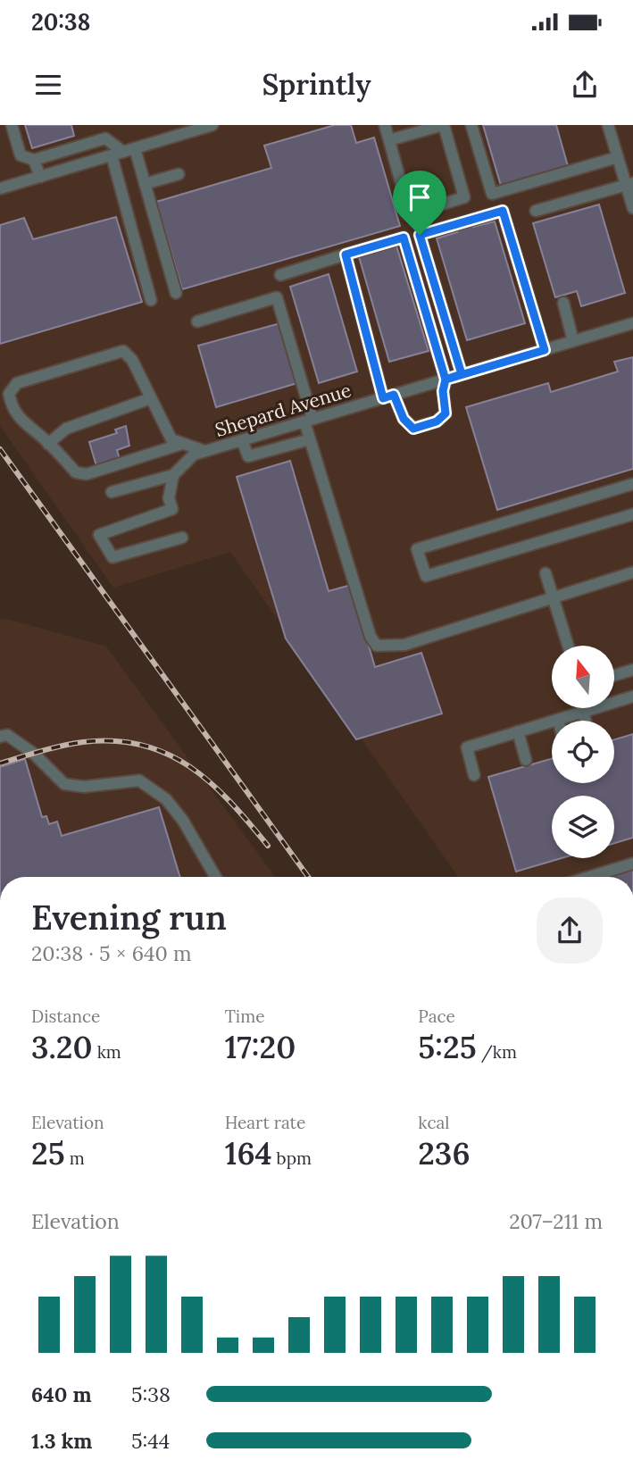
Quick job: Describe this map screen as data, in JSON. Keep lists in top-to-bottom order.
{
  "streets": {
    "street": ["Shepard Avenue"]
  },
  "north": "top",
  "page": {
    "status": "20:38",
    "header": "Sprintly",
    "heading": ["Evening run", "20:38 · 5 × 640 m"],
    "stats": [
      ["Distance", "3.20 km"],
      ["Time", "17:20"],
      ["Pace", "5:25 /km"],
      ["Elevation", "25 m"],
      ["Heart rate", "164 bpm"],
      ["kcal", "236"]
    ],
    "chart": ["Elevation", "207–211 m"],
    "list": [
      {
        "name": "640 m",
        "note": "5:38"
      },
      {
        "name": "1.3 km",
        "note": "5:44"
      }
    ]
  }
}
